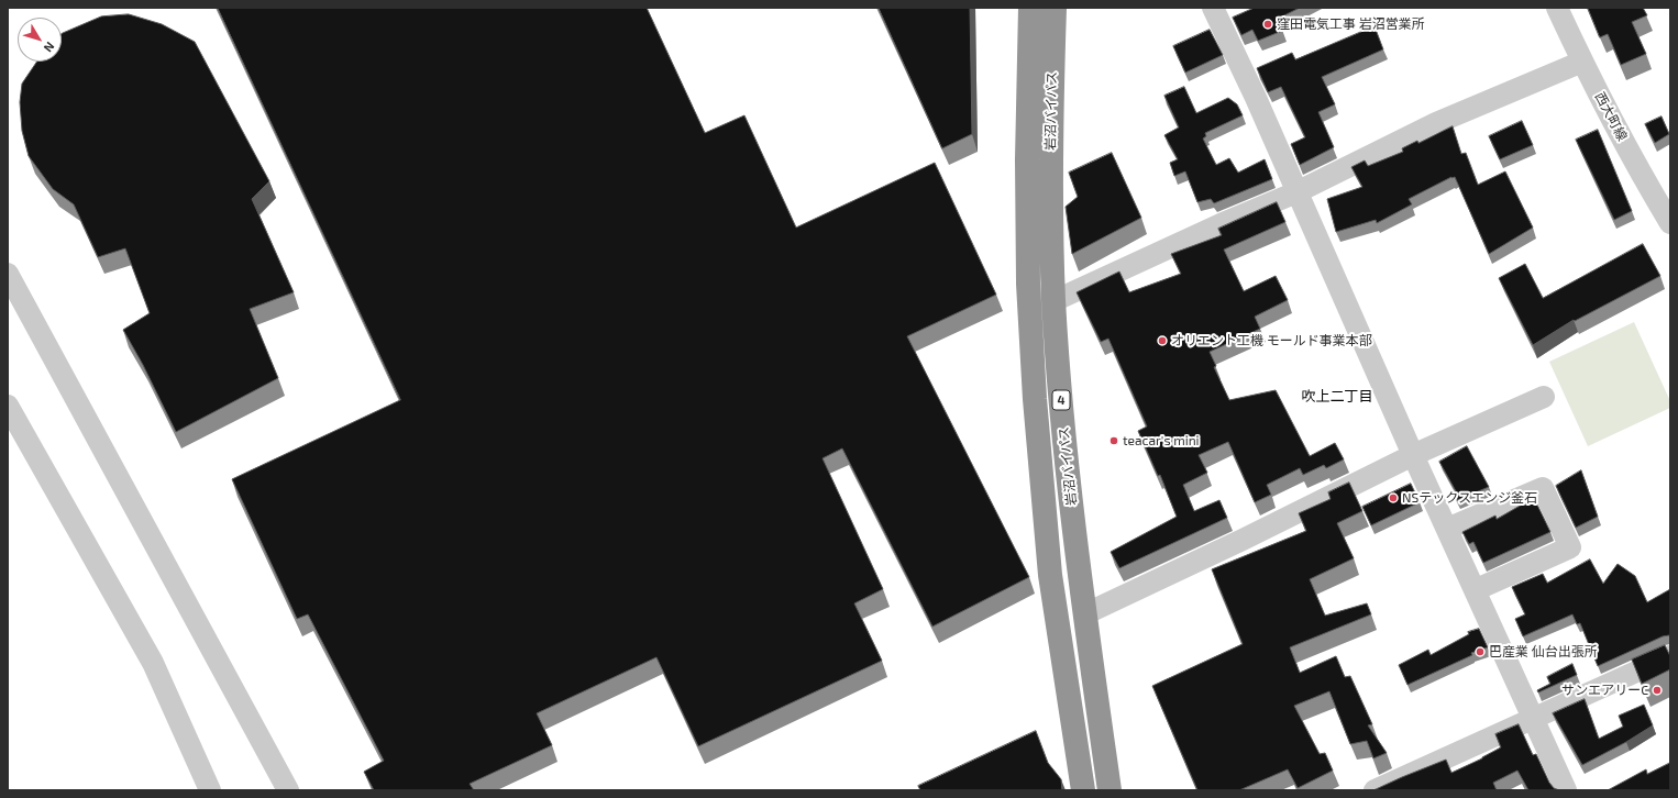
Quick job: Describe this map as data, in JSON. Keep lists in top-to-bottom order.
{
  "streets": {
    "highway": ["岩沼バイパス", "4"],
    "street": ["西大町線"]
  },
  "districts": ["吹上二丁目"],
  "places": [
    "窪田電気工事 岩沼営業所",
    "オリエント工機 モールド事業本部",
    "teacar's mini",
    "NSテックスエンジ釜石",
    "巴産業 仙台出張所",
    "サンエアリーC"
  ],
  "north": "bottom right"
}
